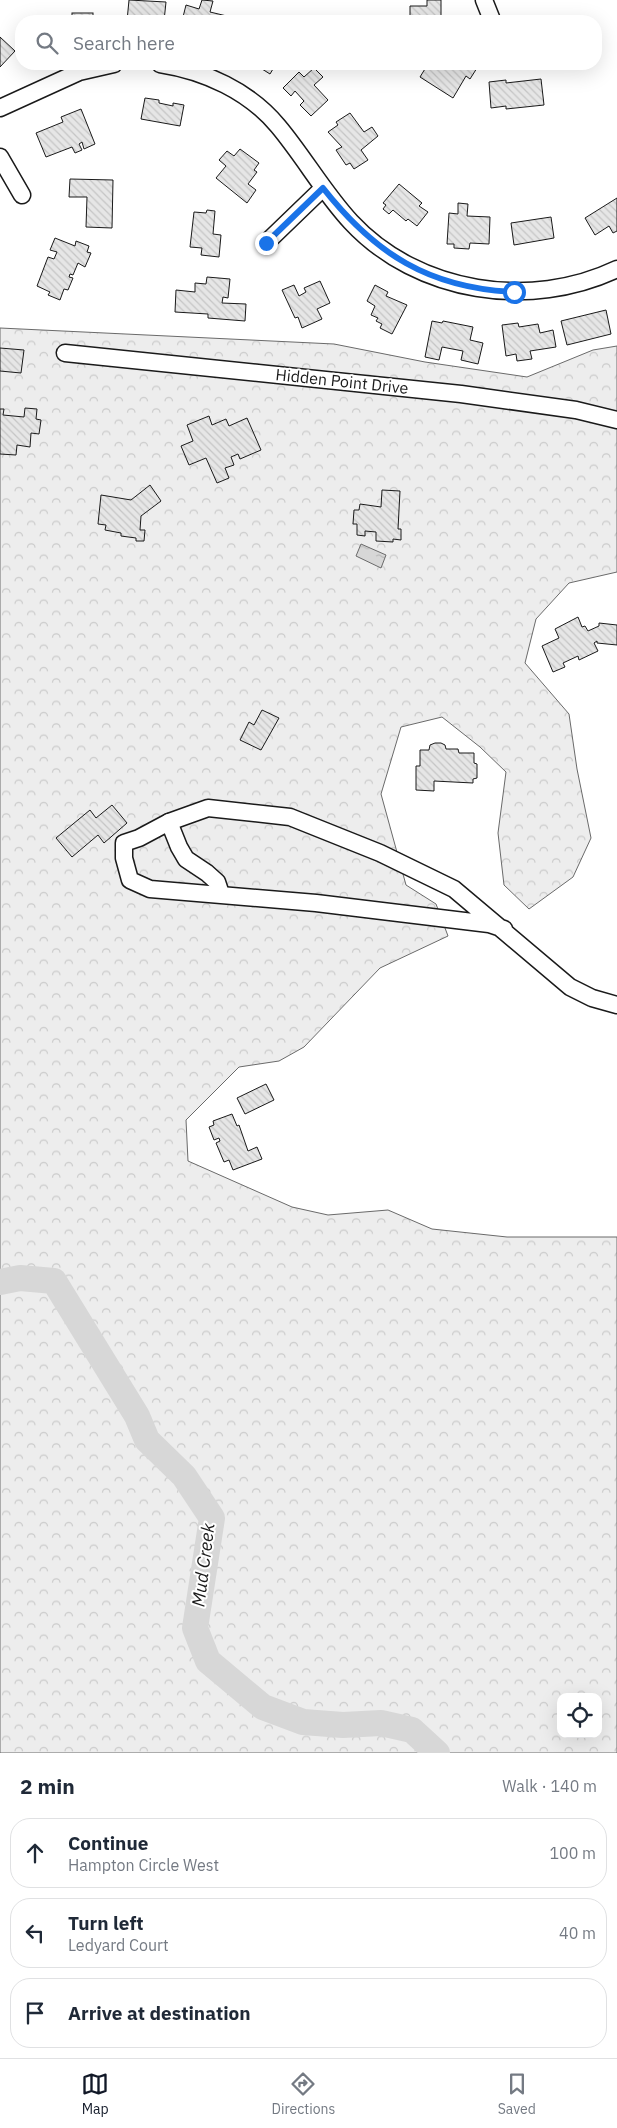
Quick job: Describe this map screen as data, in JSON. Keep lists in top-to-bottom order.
{
  "streets": {
    "street": ["Hidden Point Drive"]
  },
  "water": ["Mud Creek"],
  "page": {
    "search": "Search here",
    "heading": ["2 min", "Walk · 140 m"],
    "list": [
      ["Continue", "Hampton Circle West", "100 m"],
      ["Turn left", "Ledyard Court", "40 m"],
      "Arrive at destination"
    ],
    "nav": ["Map", "Directions", "Saved"]
  }
}
